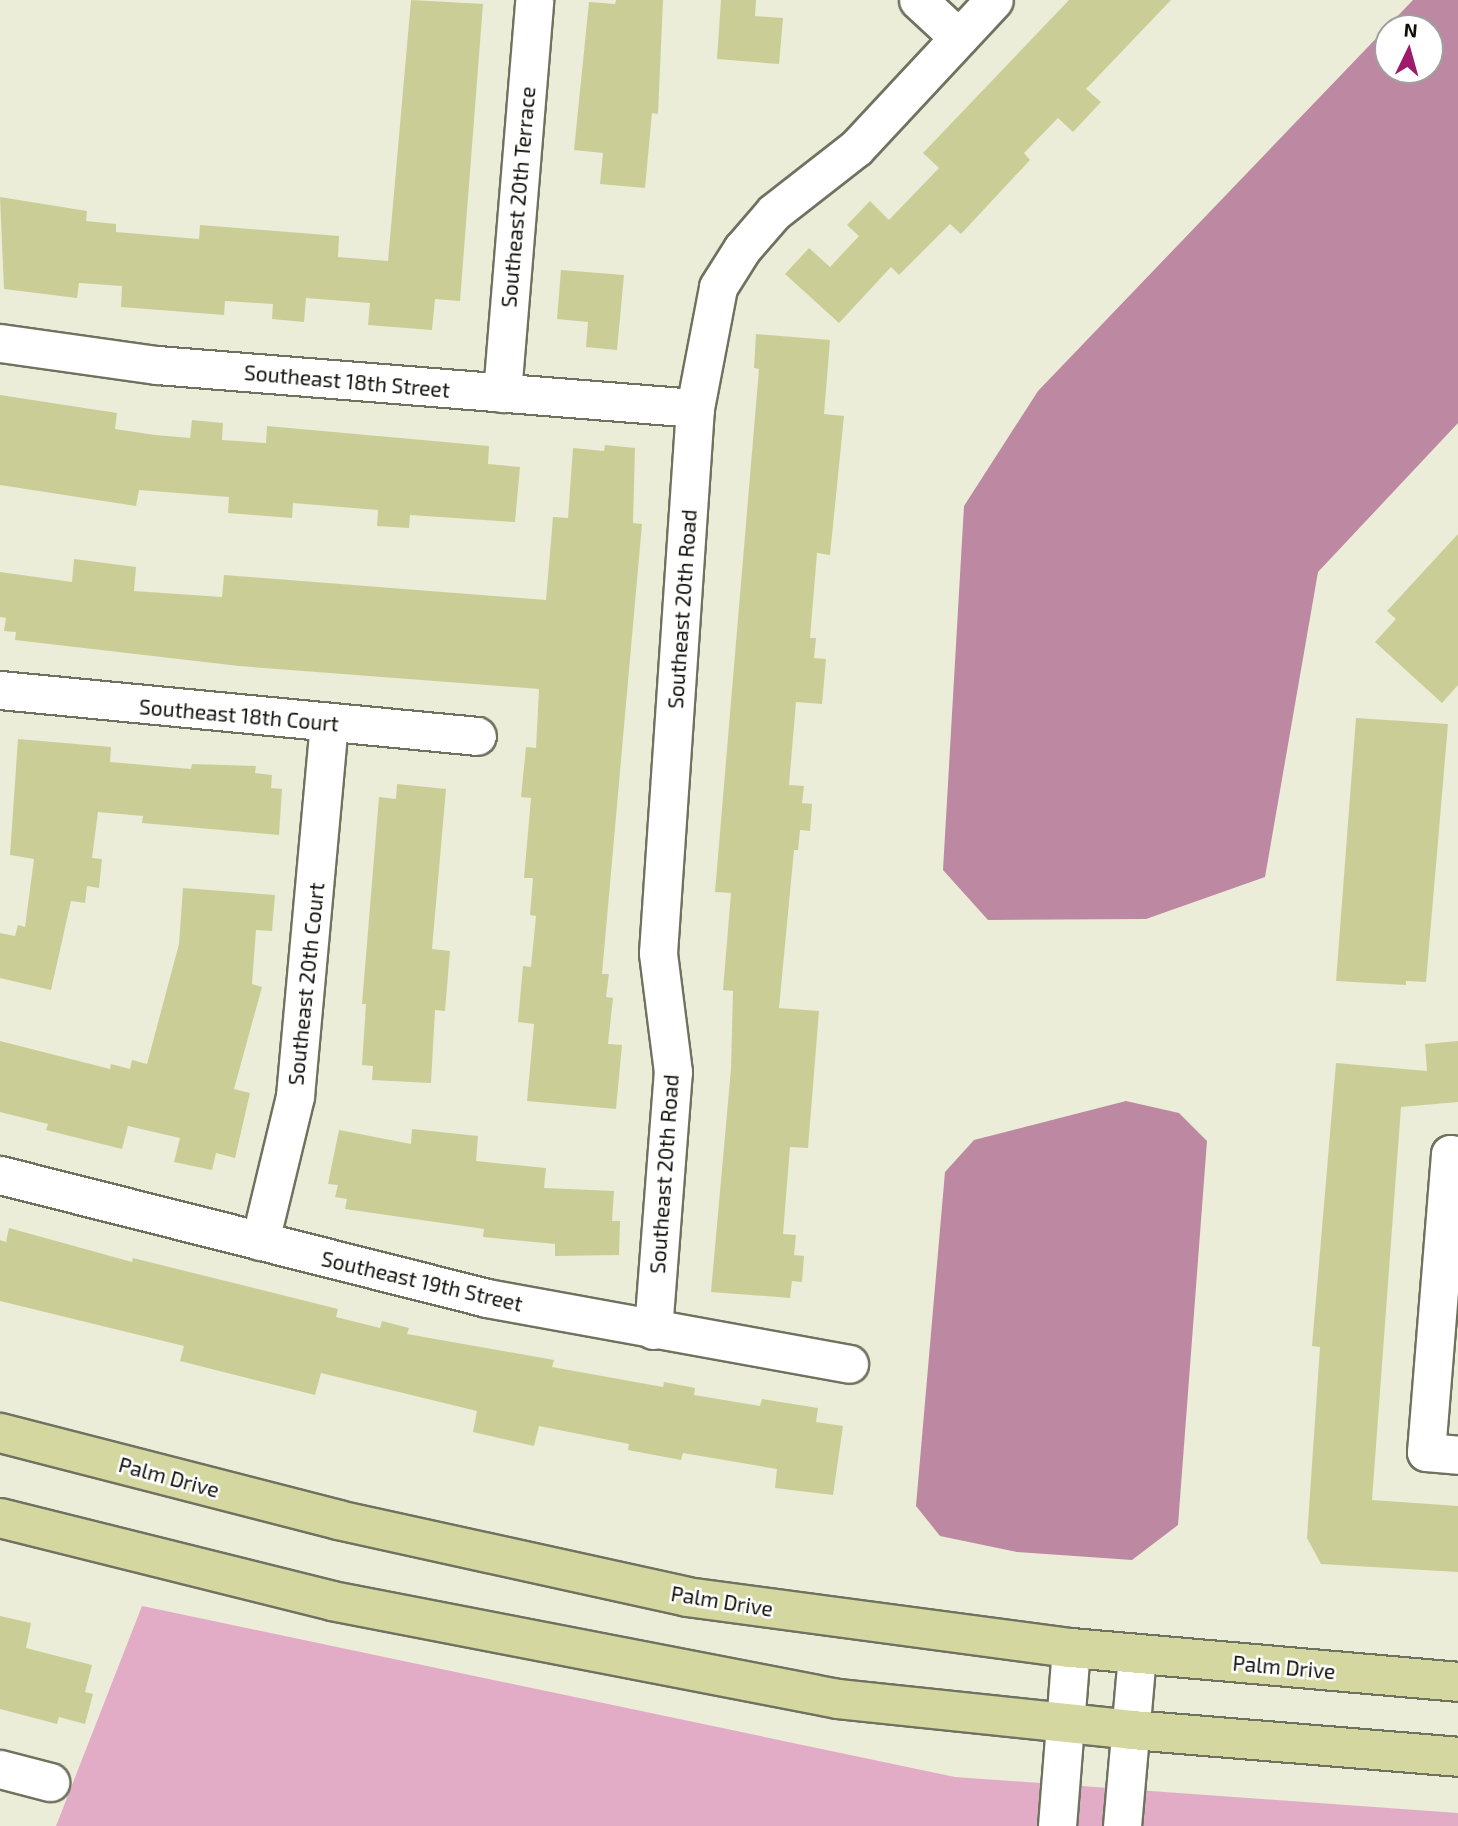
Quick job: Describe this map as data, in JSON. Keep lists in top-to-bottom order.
{
  "streets": {
    "main road": ["Palm Drive"],
    "street": [
      "Southeast 20th Terrace",
      "Southeast 18th Street",
      "Southeast 20th Road",
      "Southeast 18th Court",
      "Southeast 20th Court",
      "Southeast 19th Street"
    ]
  },
  "crossings": [
    ["Southeast 20th Terrace", "Southeast 18th Street"],
    ["Southeast 18th Street", "Southeast 20th Road"],
    ["Southeast 20th Road", "Southeast 19th Street"],
    ["Southeast 18th Court", "Southeast 20th Court"],
    ["Southeast 20th Court", "Southeast 19th Street"]
  ],
  "north": "top"
}
